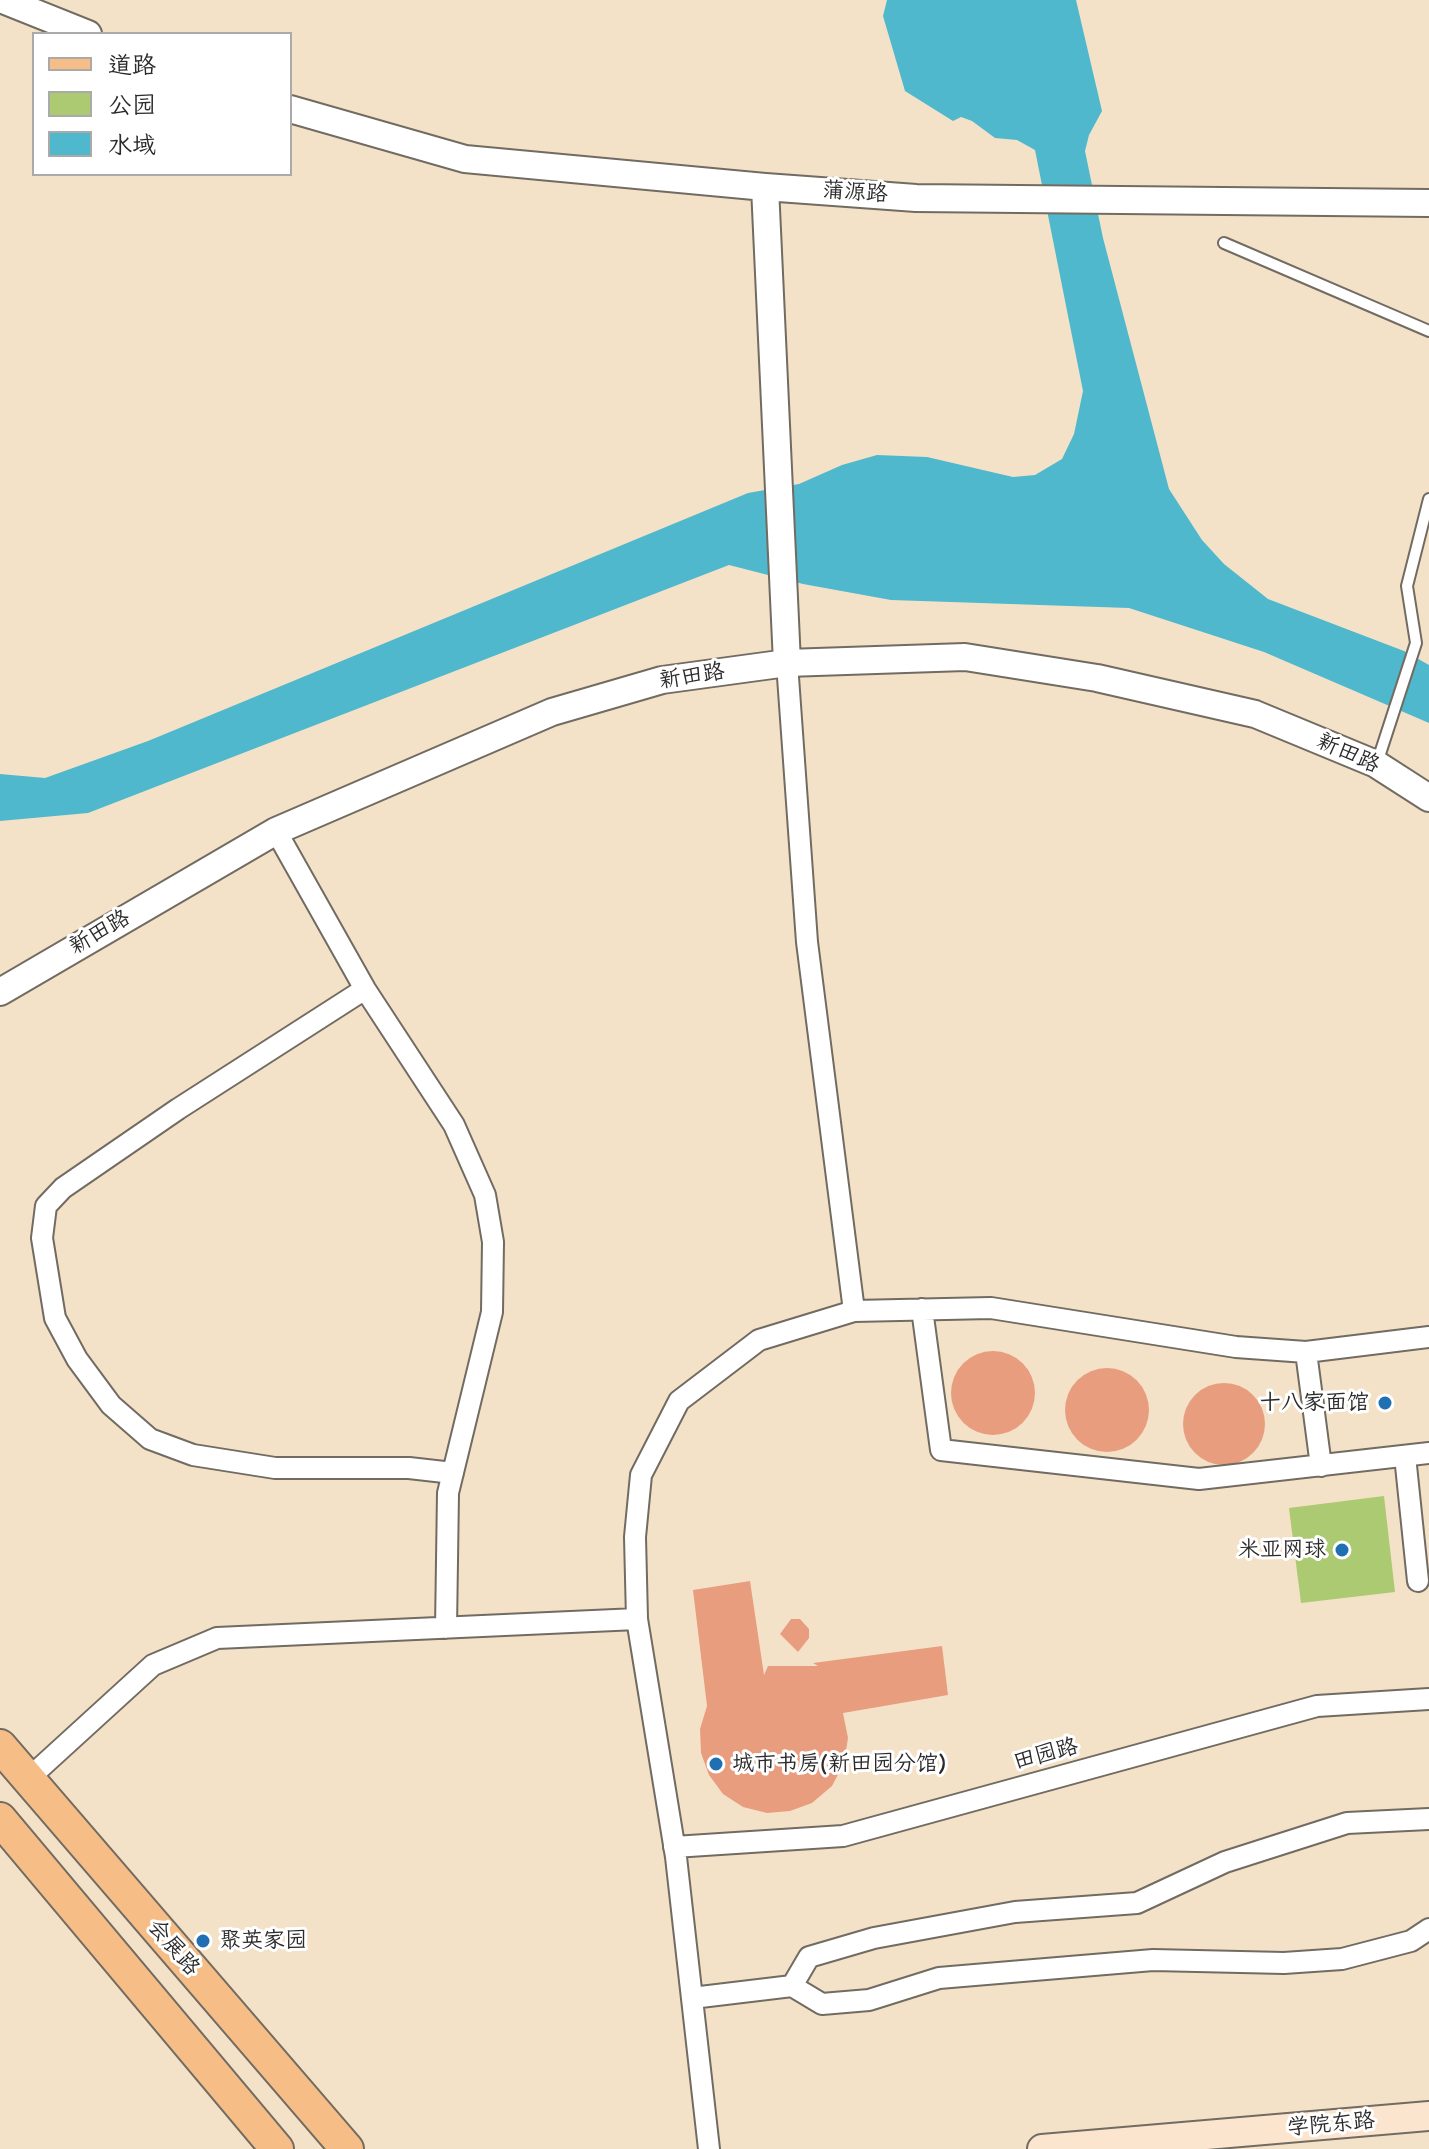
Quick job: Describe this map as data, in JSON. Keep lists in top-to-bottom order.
{
  "streets": {
    "main road": ["会展路", "学院东路"],
    "street": ["蒲源路", "新田路", "田园路"]
  },
  "places": [
    "十八家面馆",
    "米亚网球",
    "城市书房(新田园分馆)",
    "聚英家园"
  ],
  "legend": ["道路", "公园", "水域"]
}
